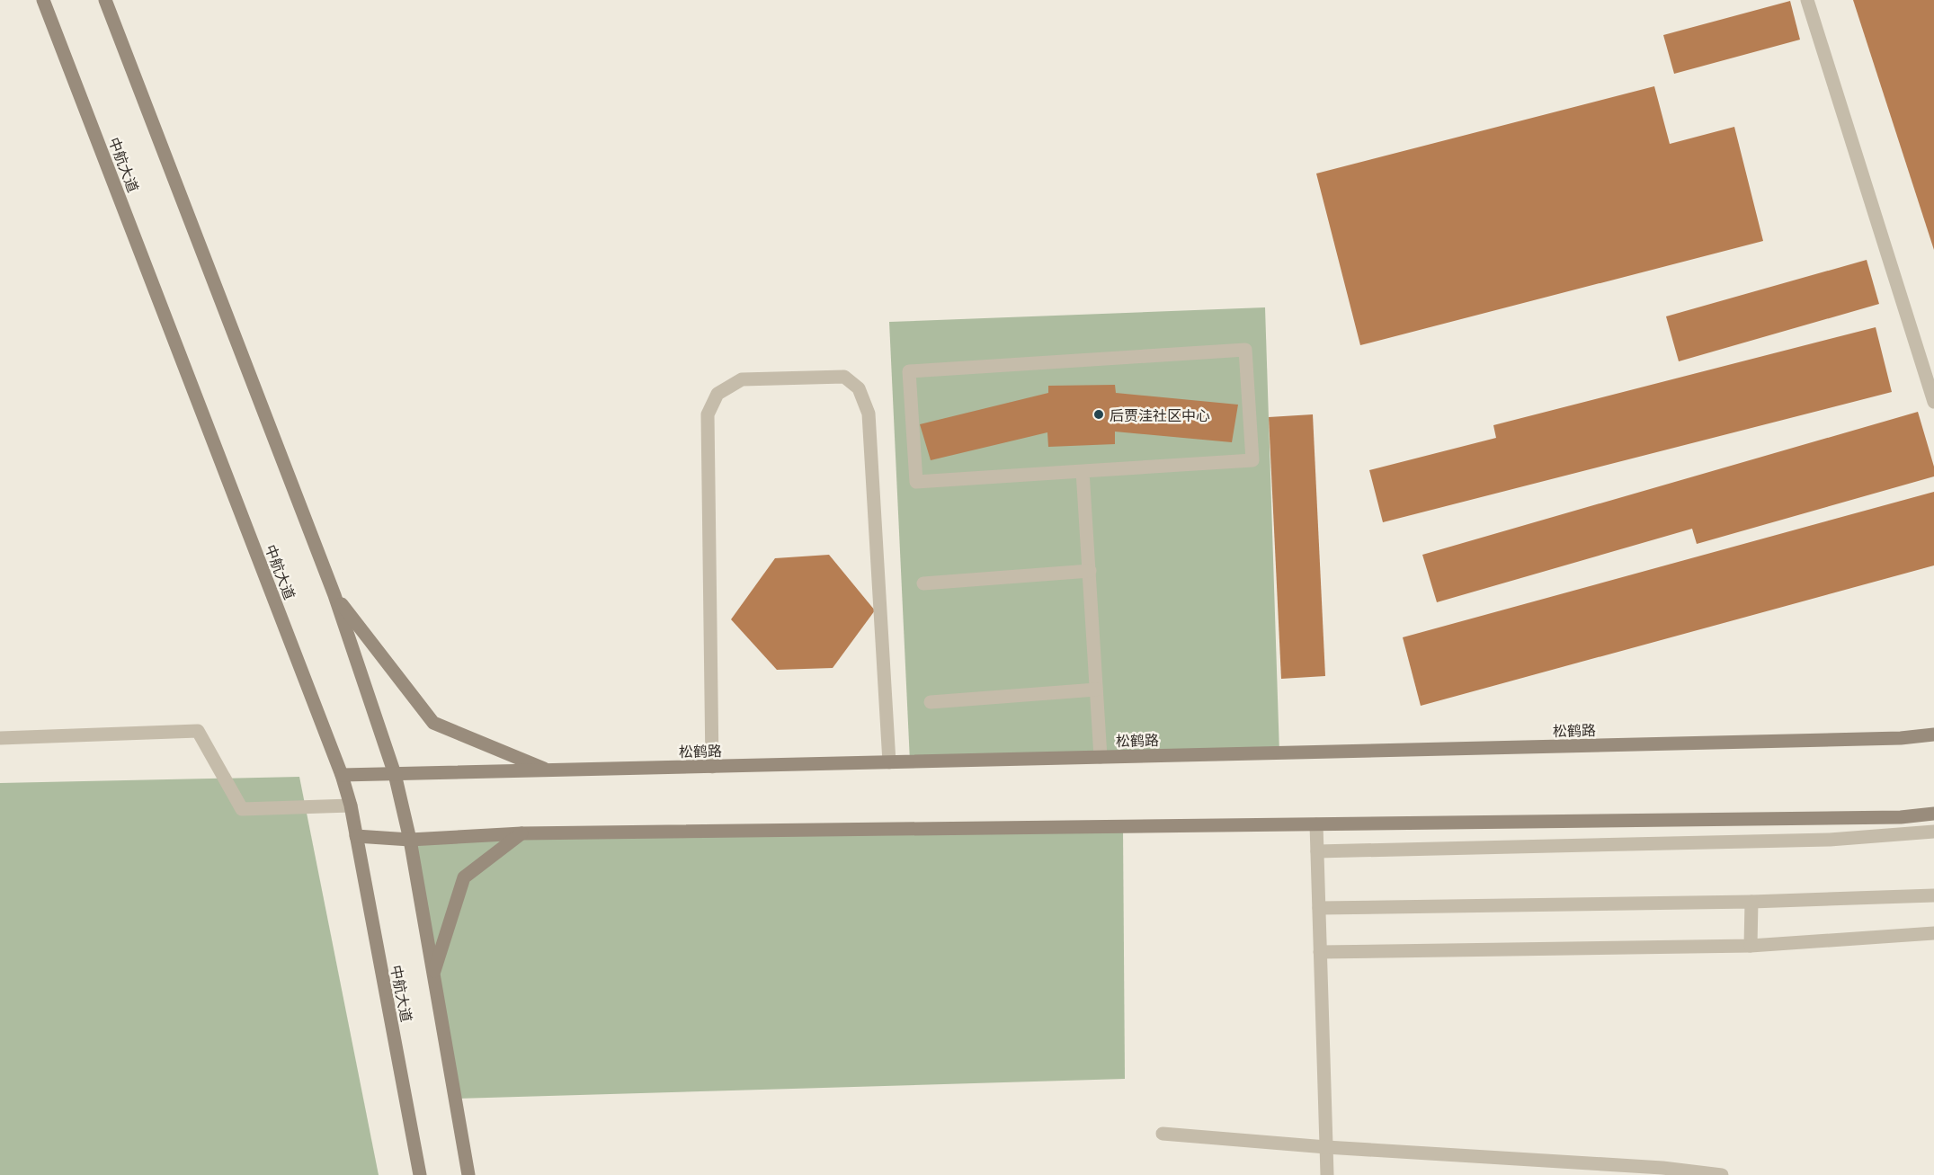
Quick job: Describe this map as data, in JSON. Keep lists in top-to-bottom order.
{
  "streets": {
    "main road": ["中航大道", "松鹤路"]
  },
  "crossings": [
    ["中航大道", "松鹤路"]
  ],
  "places": ["后贾洼社区中心"]
}
